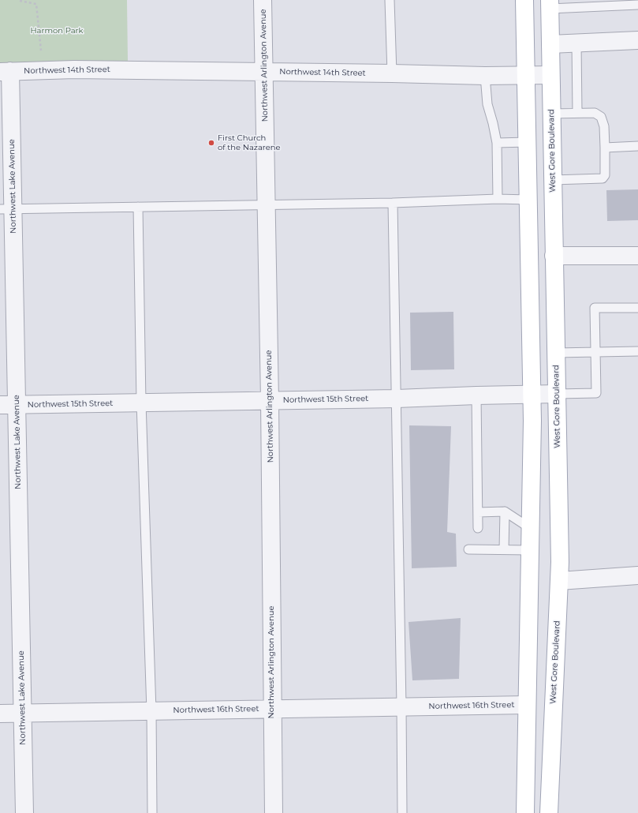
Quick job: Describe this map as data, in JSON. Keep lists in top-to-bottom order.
{
  "streets": {
    "main road": ["West Gore Boulevard"],
    "street": [
      "Northwest Arlington Avenue",
      "Northwest 14th Street",
      "Northwest Lake Avenue",
      "Northwest 15th Street",
      "Northwest 16th Street"
    ]
  },
  "crossings": [
    ["Northwest Arlington Avenue", "Northwest 14th Street"],
    ["Northwest Arlington Avenue", "Northwest 15th Street"],
    ["Northwest Arlington Avenue", "Northwest 16th Street"],
    ["Northwest 14th Street", "West Gore Boulevard"],
    ["Northwest 14th Street", "Northwest Lake Avenue"],
    ["West Gore Boulevard", "Northwest 15th Street"],
    ["Northwest Lake Avenue", "Northwest 15th Street"],
    ["Northwest Lake Avenue", "Northwest 16th Street"]
  ],
  "parks": ["Harmon Park"],
  "places": ["First Church of the Nazarene"]
}
